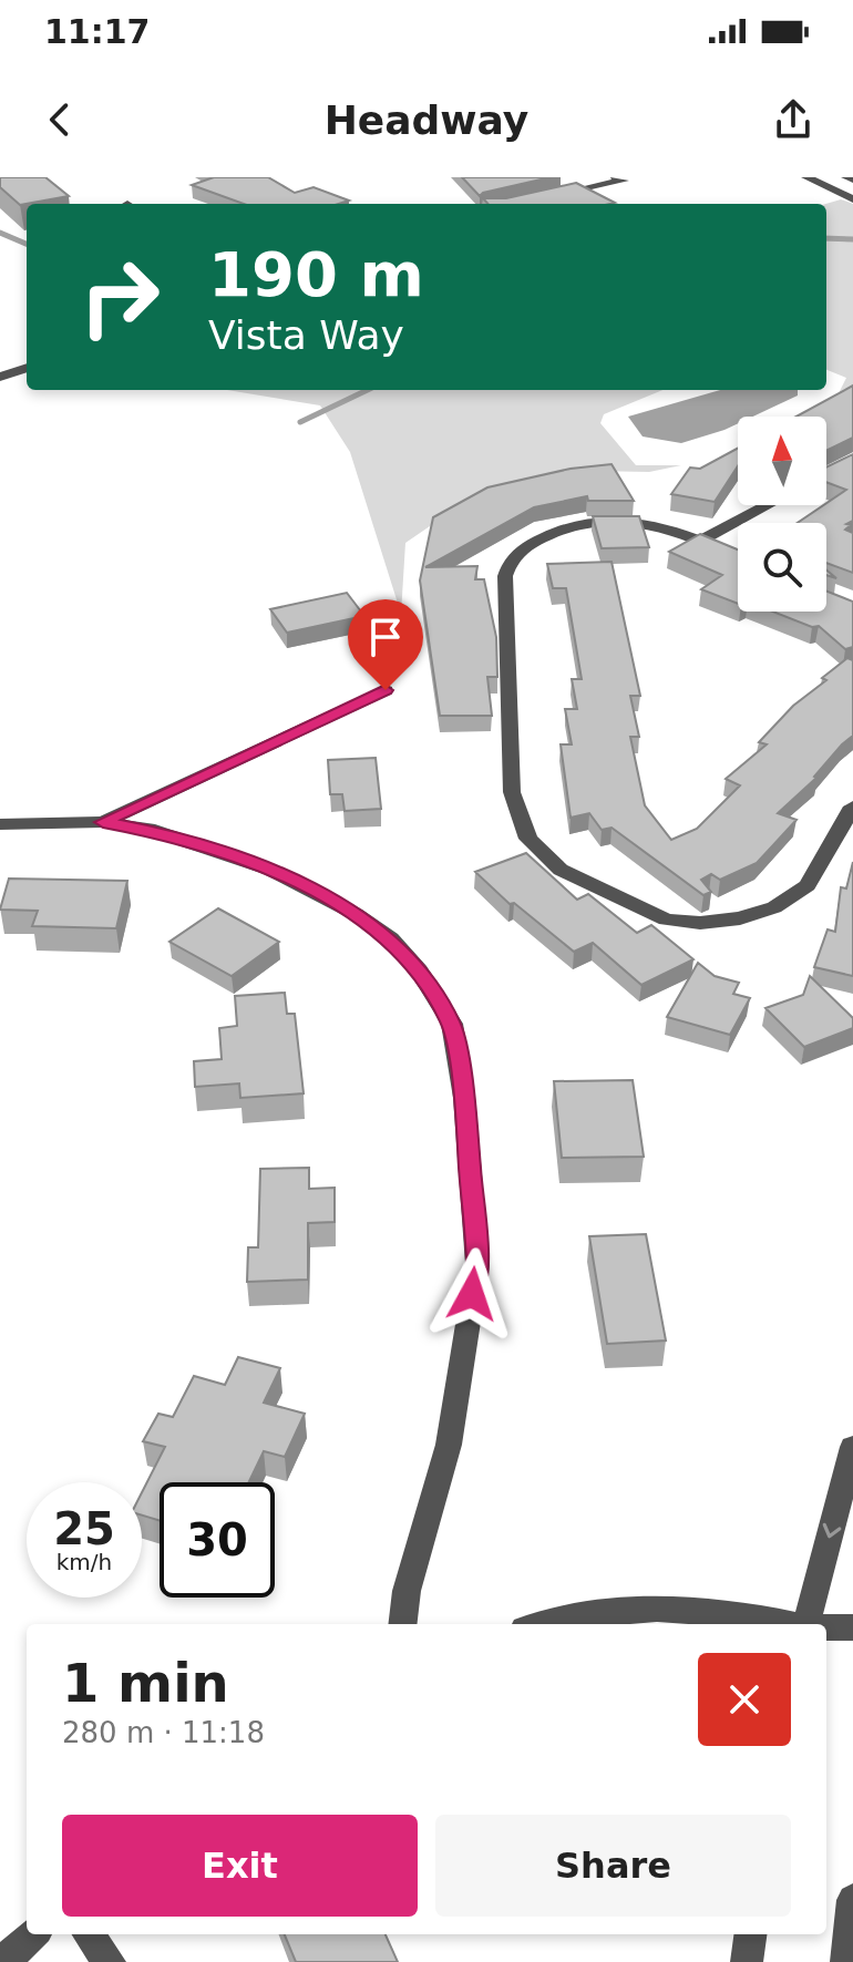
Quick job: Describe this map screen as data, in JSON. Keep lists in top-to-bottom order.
{
  "north": "top",
  "page": {
    "status": "11:17",
    "header": "Headway",
    "turn": ["190 m", "Vista Way"],
    "speed": "25 km/h",
    "limit": "30",
    "heading": ["1 min", "280 m · 11:18"],
    "buttons": ["Exit", "Share"]
  }
}
